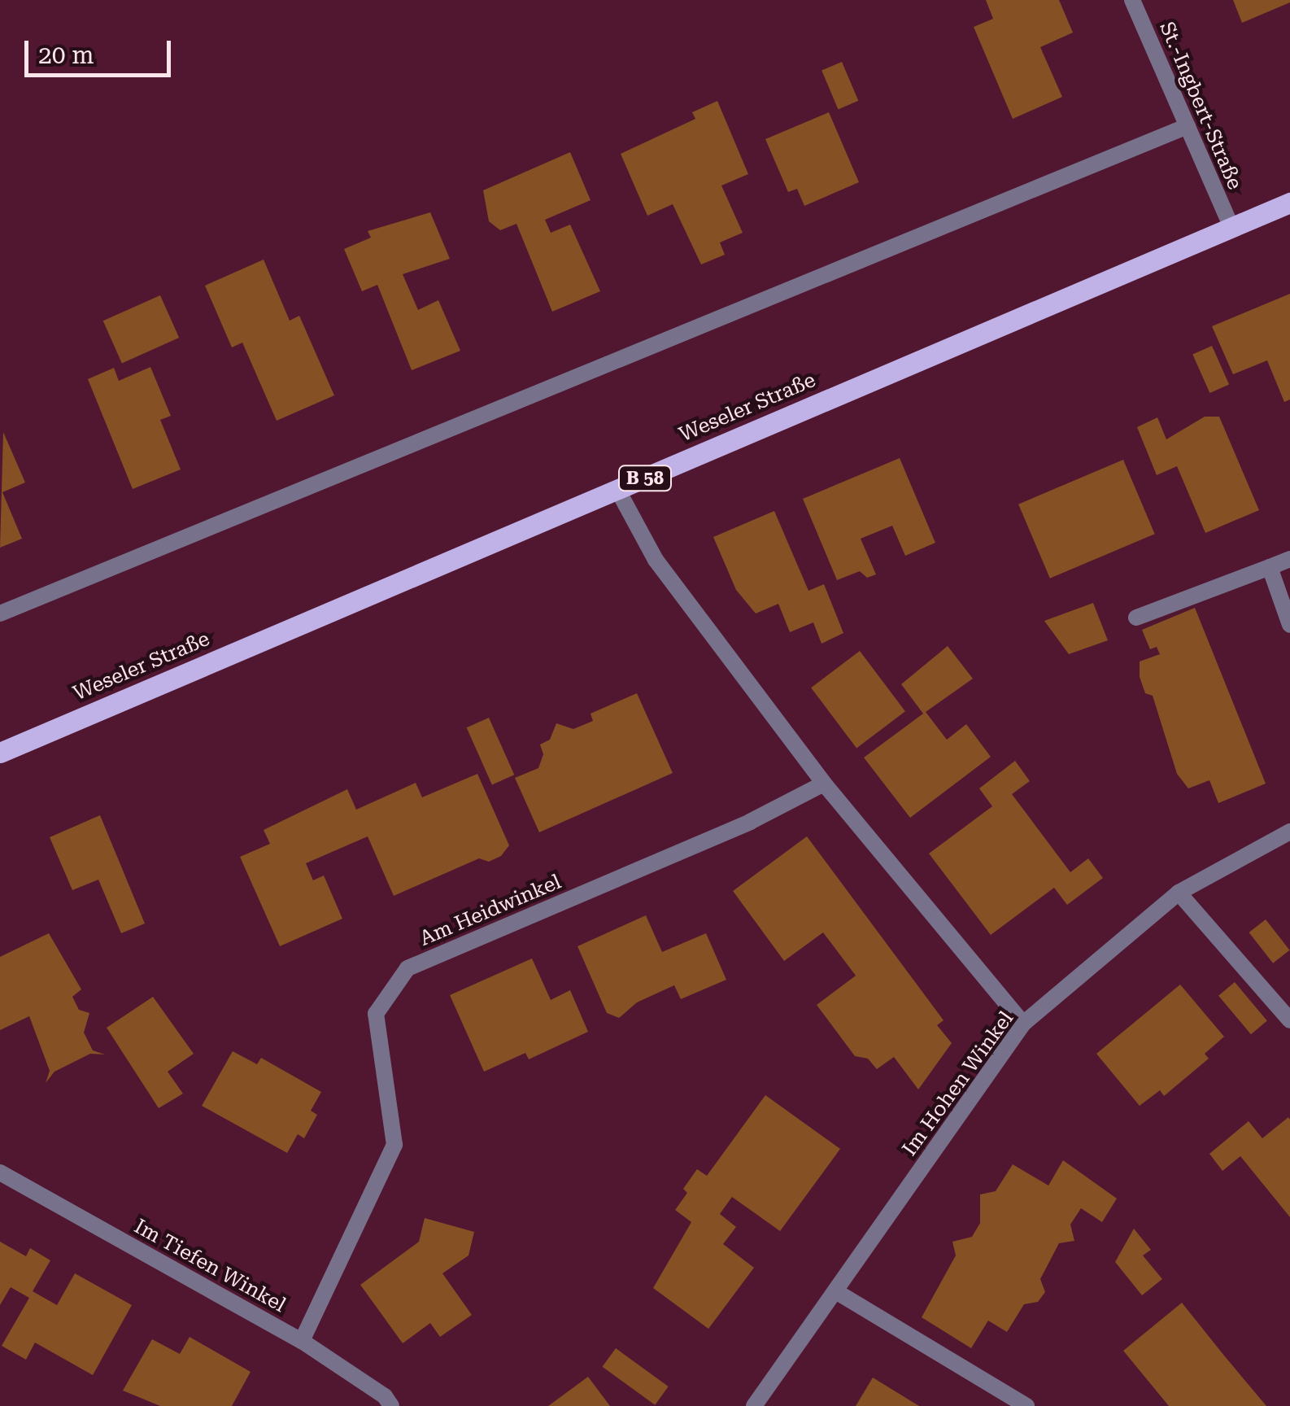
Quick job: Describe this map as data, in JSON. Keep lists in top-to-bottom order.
{
  "streets": {
    "main road": ["Weseler Straße", "B 58"],
    "street": [
      "St.-Ingbert-Straße",
      "Am Heidwinkel",
      "Im Hohen Winkel",
      "Im Tiefen Winkel"
    ]
  },
  "crossings": [
    ["St.-Ingbert-Straße", "Weseler Straße"],
    ["Am Heidwinkel", "Im Tiefen Winkel"]
  ],
  "scale_bar": "20 m"
}
